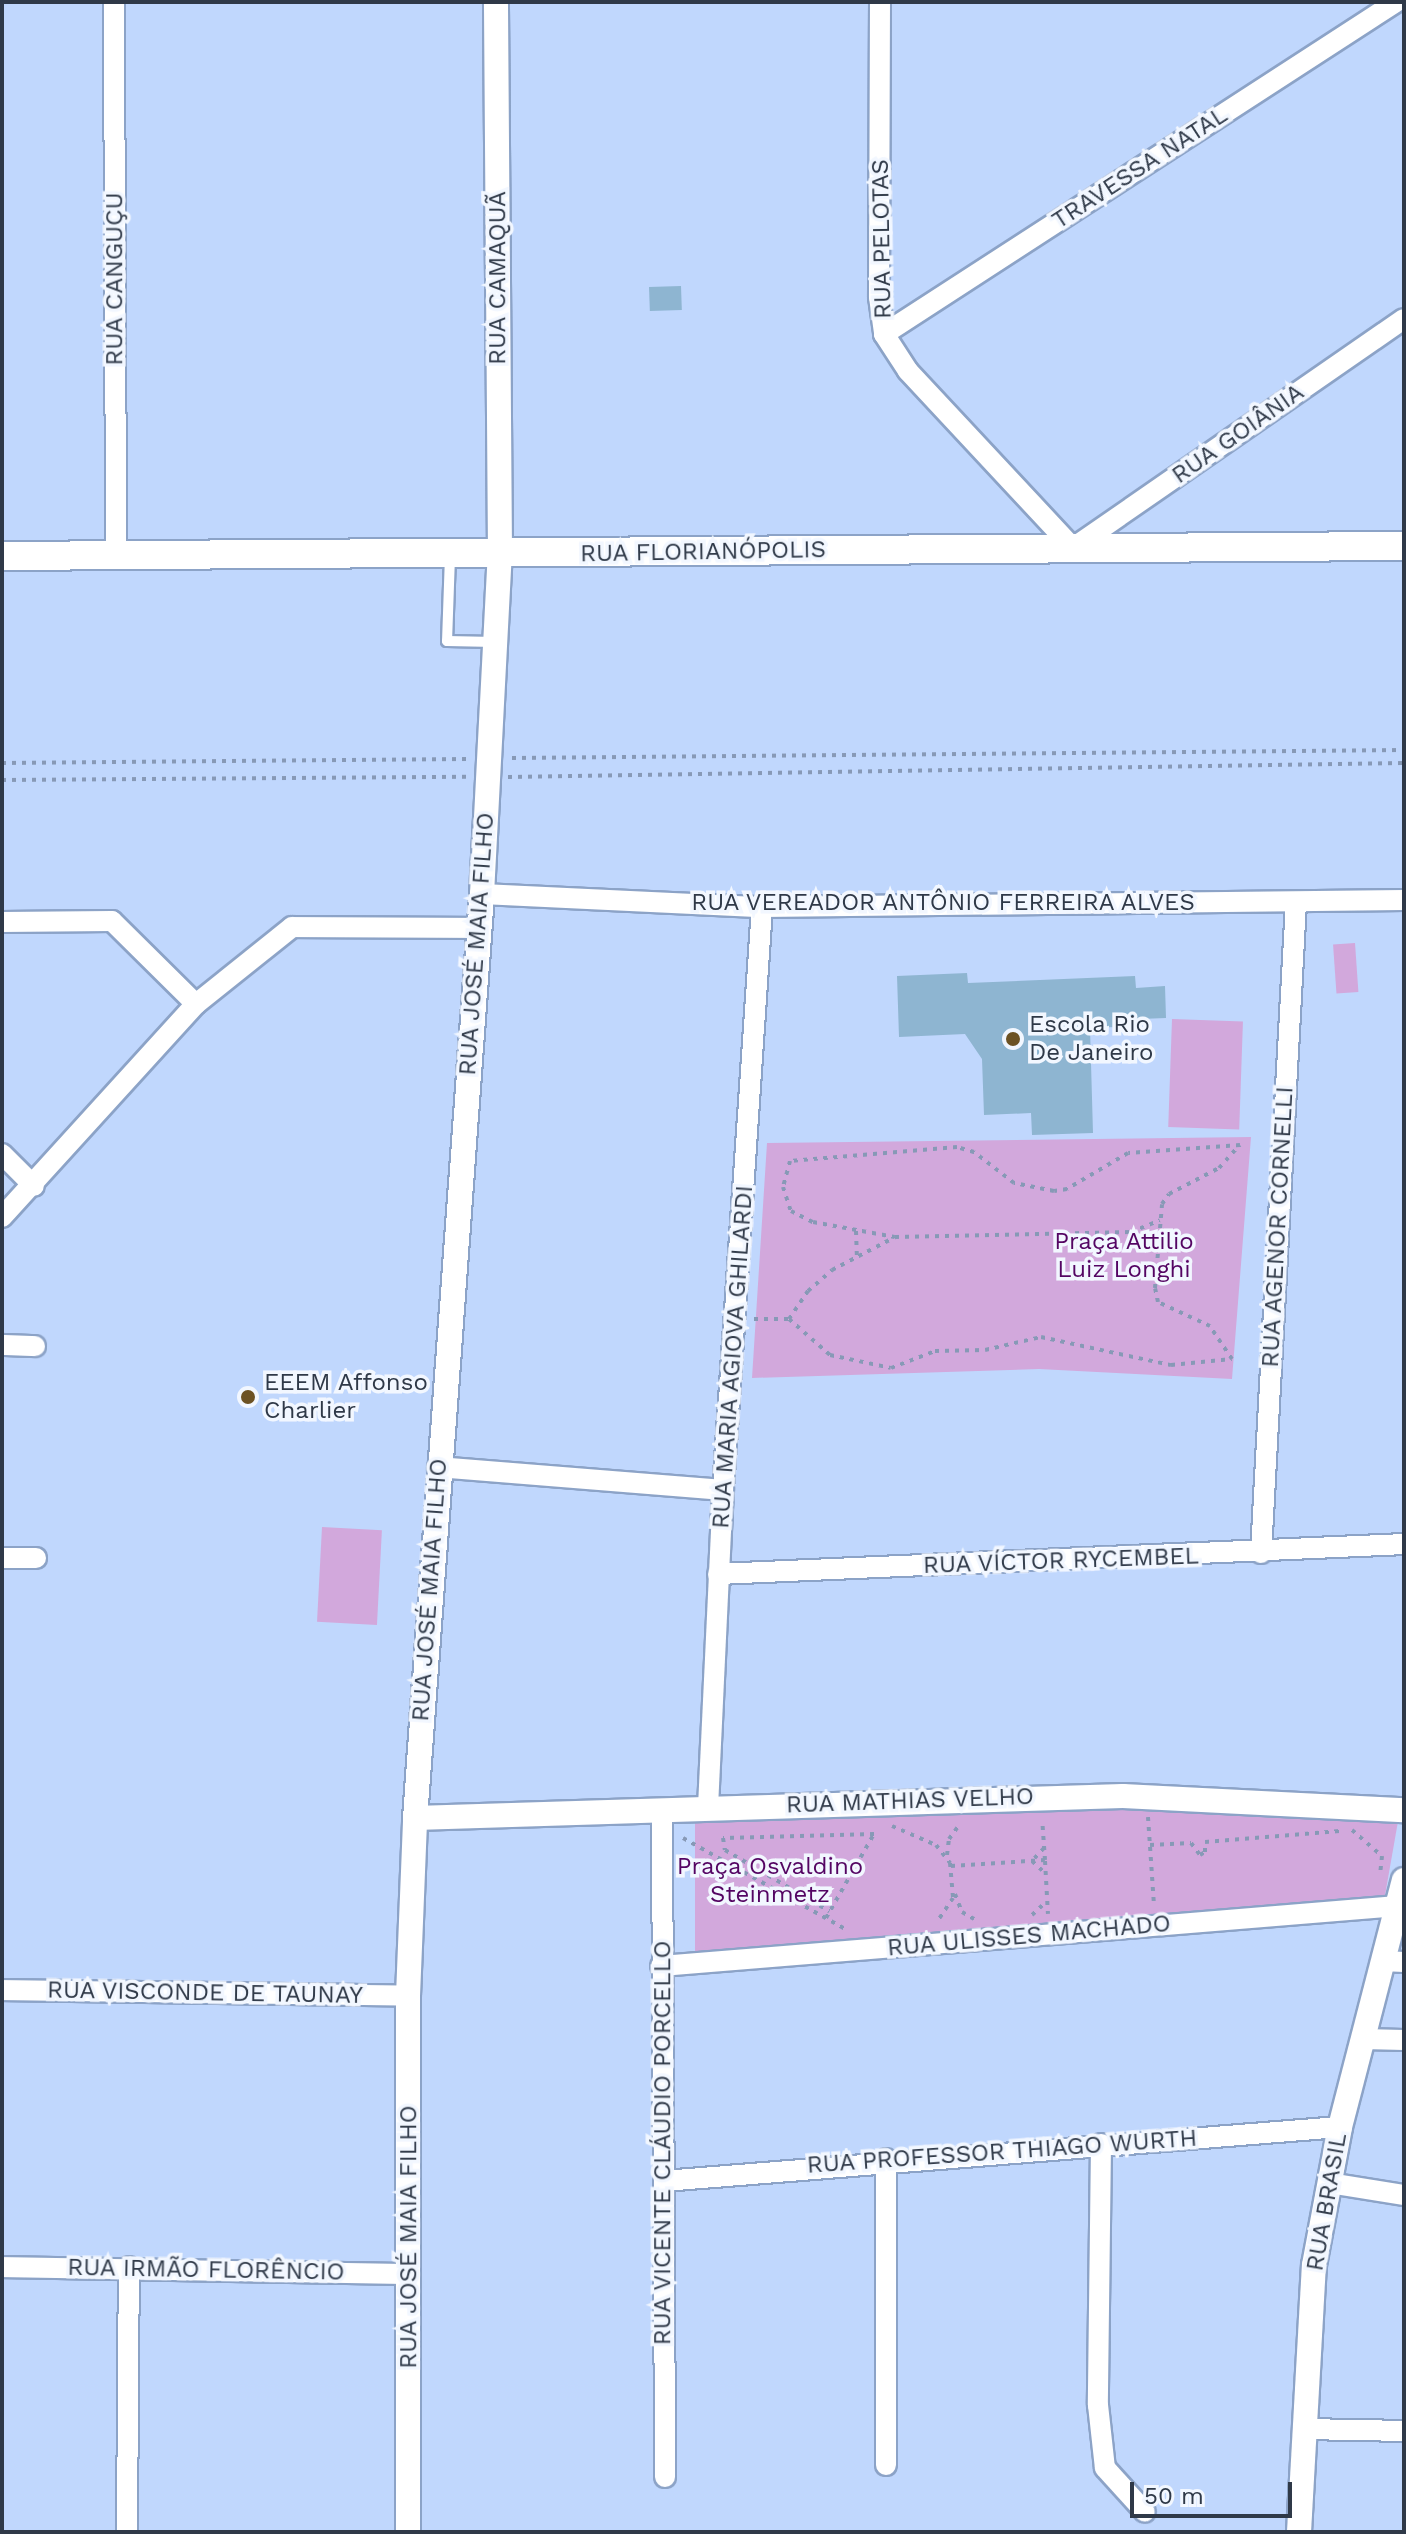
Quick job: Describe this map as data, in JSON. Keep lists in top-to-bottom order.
{
  "streets": {
    "main road": ["RUA FLORIANÓPOLIS"],
    "street": [
      "TRAVESSA NATAL",
      "RUA PELOTAS",
      "RUA CAMAQUÃ",
      "RUA CANGUÇU",
      "RUA GOIÂNIA",
      "RUA VEREADOR ANTÔNIO FERREIRA ALVES",
      "RUA JOSÉ MAIA FILHO",
      "RUA AGENOR CORNELLI",
      "RUA MARIA AGIOVA GHILARDI",
      "RUA VÍCTOR RYCEMBEL",
      "RUA MATHIAS VELHO",
      "RUA ULISSES MACHADO",
      "RUA VISCONDE DE TAUNAY",
      "RUA VICENTE CLÁUDIO PORCELLO",
      "RUA PROFESSOR THIAGO WURTH",
      "RUA BRASIL",
      "RUA IRMÃO FLORÊNCIO"
    ]
  },
  "crossings": [
    ["TRAVESSA NATAL", "RUA PELOTAS"],
    ["RUA PELOTAS", "RUA GOIÂNIA"],
    ["RUA PELOTAS", "RUA FLORIANÓPOLIS"],
    ["RUA CAMAQUÃ", "RUA FLORIANÓPOLIS"],
    ["RUA CAMAQUÃ", "RUA JOSÉ MAIA FILHO"],
    ["RUA CANGUÇU", "RUA FLORIANÓPOLIS"],
    ["RUA GOIÂNIA", "RUA FLORIANÓPOLIS"],
    ["RUA FLORIANÓPOLIS", "RUA JOSÉ MAIA FILHO"],
    ["RUA VEREADOR ANTÔNIO FERREIRA ALVES", "RUA JOSÉ MAIA FILHO"],
    ["RUA VEREADOR ANTÔNIO FERREIRA ALVES", "RUA AGENOR CORNELLI"],
    ["RUA VEREADOR ANTÔNIO FERREIRA ALVES", "RUA MARIA AGIOVA GHILARDI"],
    ["RUA JOSÉ MAIA FILHO", "RUA MATHIAS VELHO"],
    ["RUA JOSÉ MAIA FILHO", "RUA VISCONDE DE TAUNAY"],
    ["RUA JOSÉ MAIA FILHO", "RUA IRMÃO FLORÊNCIO"],
    ["RUA AGENOR CORNELLI", "RUA VÍCTOR RYCEMBEL"],
    ["RUA MARIA AGIOVA GHILARDI", "RUA VÍCTOR RYCEMBEL"],
    ["RUA MARIA AGIOVA GHILARDI", "RUA MATHIAS VELHO"],
    ["RUA MATHIAS VELHO", "RUA VICENTE CLÁUDIO PORCELLO"],
    ["RUA ULISSES MACHADO", "RUA VICENTE CLÁUDIO PORCELLO"],
    ["RUA ULISSES MACHADO", "RUA BRASIL"],
    ["RUA VICENTE CLÁUDIO PORCELLO", "RUA PROFESSOR THIAGO WURTH"],
    ["RUA PROFESSOR THIAGO WURTH", "RUA BRASIL"]
  ],
  "parks": ["Praça Attilio Luiz Longhi", "Praça Osvaldino Steinmetz"],
  "places": ["Escola Rio De Janeiro", "EEEM Affonso Charlier"],
  "scale_bar": "50 m"
}
